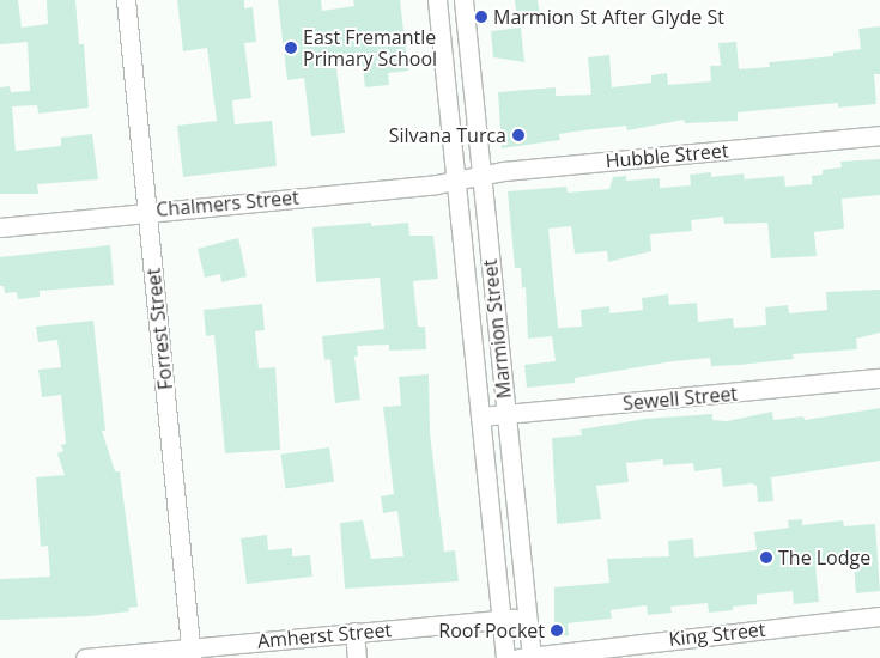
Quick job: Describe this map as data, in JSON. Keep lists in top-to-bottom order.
{
  "streets": {
    "street": [
      "Hubble Street",
      "Chalmers Street",
      "Forrest Street",
      "Marmion Street",
      "Sewell Street",
      "King Street",
      "Amherst Street"
    ]
  },
  "crossings": [
    ["Hubble Street", "Chalmers Street"],
    ["Hubble Street", "Marmion Street"],
    ["Chalmers Street", "Forrest Street"],
    ["Chalmers Street", "Marmion Street"],
    ["Forrest Street", "Amherst Street"],
    ["Marmion Street", "Sewell Street"],
    ["Marmion Street", "King Street"],
    ["Marmion Street", "Amherst Street"]
  ],
  "places": [
    "Marmion St After Glyde St",
    "East Fremantle Primary School",
    "Silvana Turca",
    "The Lodge",
    "Roof Pocket"
  ]
}
